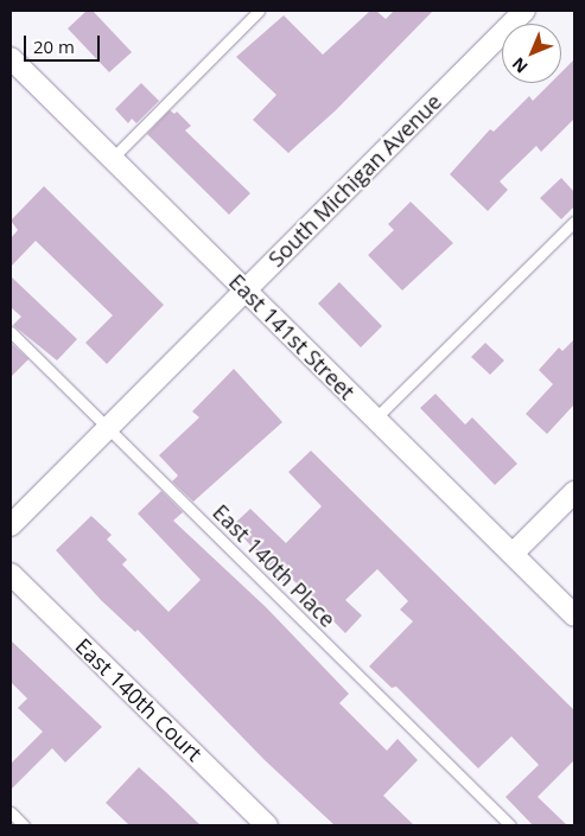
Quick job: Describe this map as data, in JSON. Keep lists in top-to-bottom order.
{
  "streets": {
    "street": ["South Michigan Avenue", "East 141st Street", "East 140th Court"],
    "lane": ["East 140th Place"]
  },
  "crossings": [
    ["South Michigan Avenue", "East 141st Street"],
    ["South Michigan Avenue", "East 140th Place"]
  ],
  "scale_bar": "20 m",
  "north": "bottom left"
}
